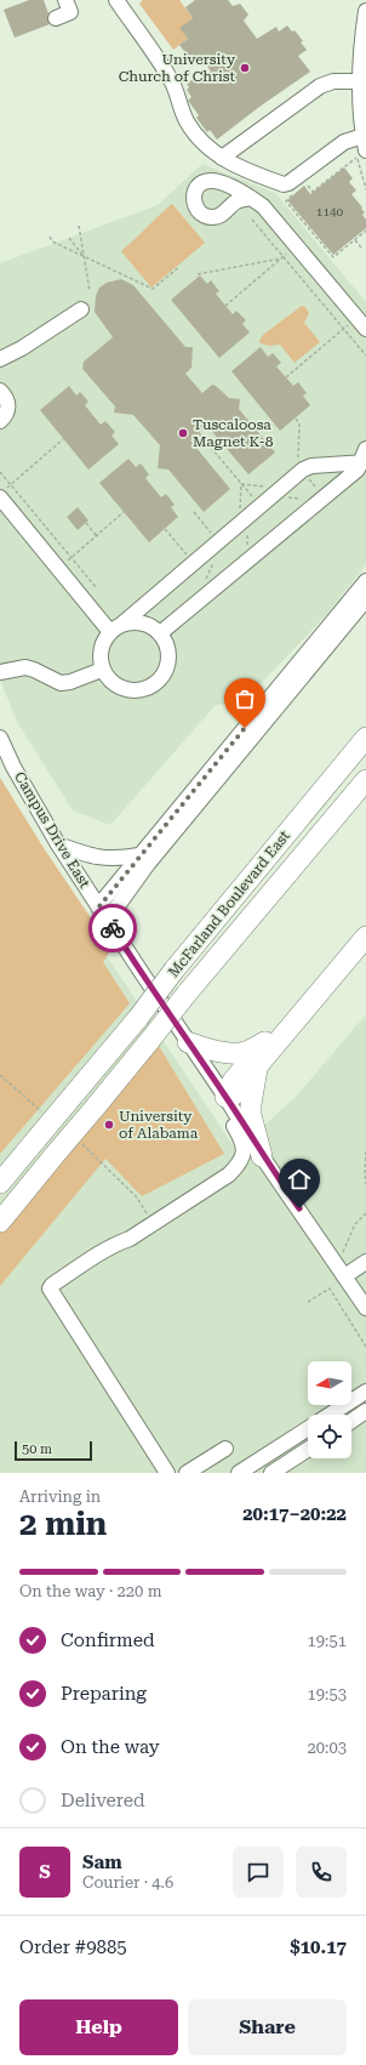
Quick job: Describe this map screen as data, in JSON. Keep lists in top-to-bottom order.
{
  "streets": {
    "highway": ["McFarland Boulevard East"],
    "street": ["Campus Drive East"]
  },
  "places": ["University Church of Christ", "Tuscaloosa Magnet K-8", "University of Alabama"],
  "house_numbers": ["1140"],
  "scale_bar": "50 m",
  "north": "left",
  "page": {
    "scale": "50 m",
    "heading": ["2 min", "Arriving in", "20:17–20:22"],
    "panel": [
      "Sam",
      "Courier · 4.6",
      "Order #9885",
      "$10.17"
    ],
    "bar": "On the way · 220 m",
    "list": [
      ["Confirmed", "19:51"],
      ["Preparing", "19:53"],
      ["On the way", "20:03"],
      "Delivered"
    ],
    "round": "S",
    "buttons": ["Help", "Share"]
  }
}
